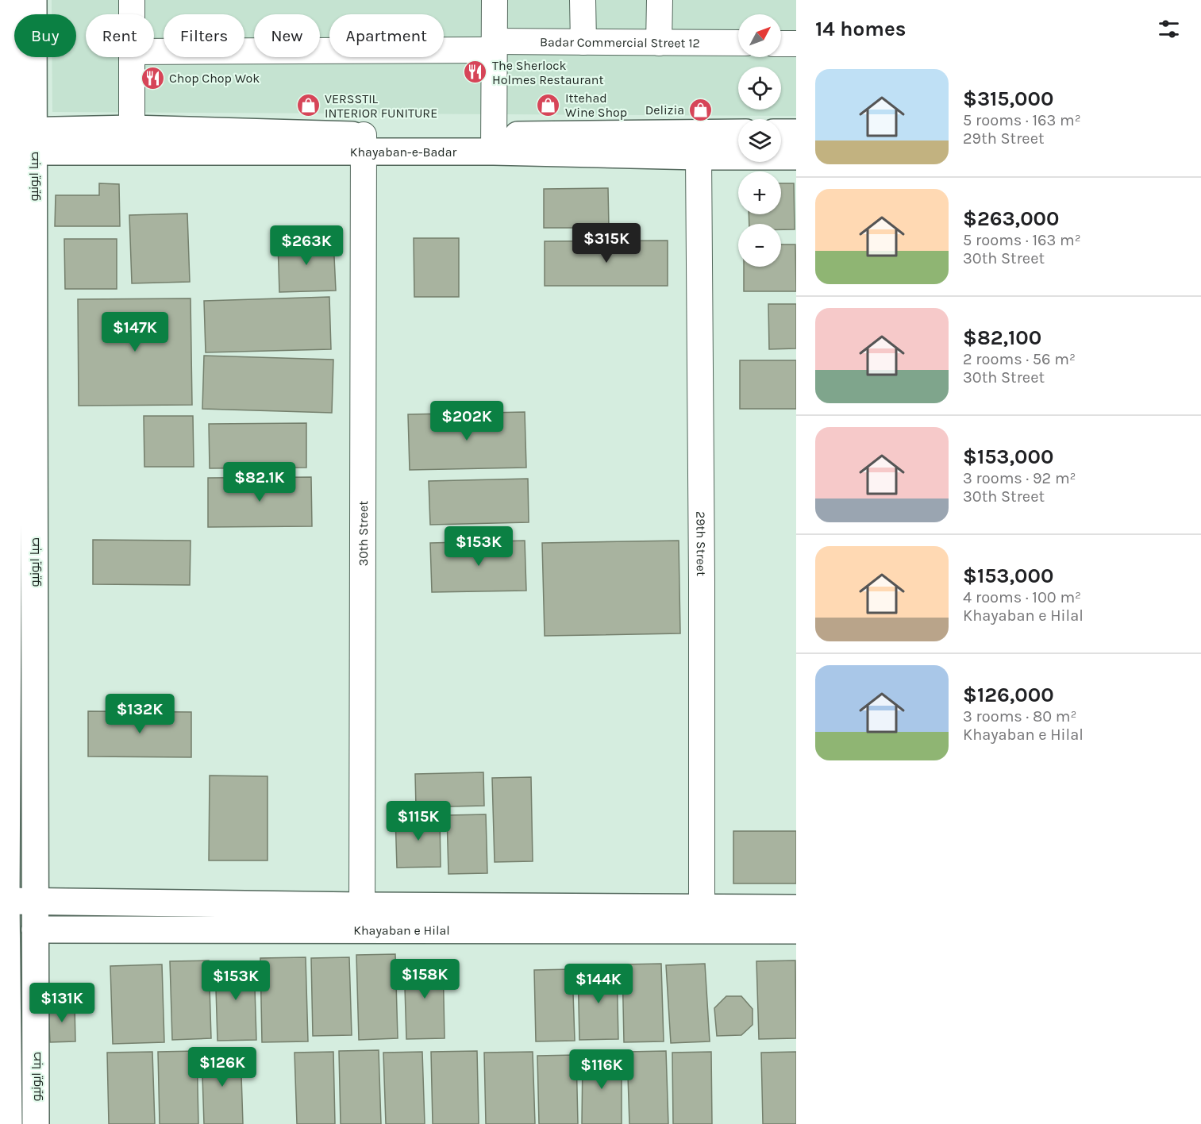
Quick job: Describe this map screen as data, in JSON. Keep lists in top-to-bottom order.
{
  "streets": {
    "main road": ["Khayaban-e-Badar", "صبا ایونیو", "Khayaban e Hilal"],
    "street": ["Badar Commercial Street 12", "30th Street", "29th Street"]
  },
  "crossings": [
    ["Khayaban-e-Badar", "صبا ایونیو"],
    ["Khayaban-e-Badar", "30th Street"],
    ["Khayaban-e-Badar", "29th Street"],
    ["صبا ایونیو", "Khayaban e Hilal"],
    ["30th Street", "Khayaban e Hilal"],
    ["29th Street", "Khayaban e Hilal"]
  ],
  "places": {
    "restaurant": ["The Sherlock Holmes Restaurant", "Chop Chop Wok"],
    "shop": ["Ittehad Wine Shop", "VERSSTIL INTERIOR FUNITURE", "Delizia"]
  },
  "north": "top right",
  "page": {
    "heading": "14 homes",
    "map_buttons": ["+", "−"],
    "chip": [
      "Buy",
      "Rent",
      "Filters",
      "New",
      "Apartment"
    ],
    "list": [
      {
        "name": "$315,000",
        "note": "5 rooms · 163 m² · 29th Street"
      },
      {
        "name": "$263,000",
        "note": "5 rooms · 163 m² · 30th Street"
      },
      {
        "name": "$82,100",
        "note": "2 rooms · 56 m² · 30th Street"
      },
      {
        "name": "$153,000",
        "note": "3 rooms · 92 m² · 30th Street"
      },
      {
        "name": "$153,000",
        "note": "4 rooms · 100 m² · Khayaban e Hilal"
      },
      {
        "name": "$126,000",
        "note": "3 rooms · 80 m² · Khayaban e Hilal"
      }
    ],
    "price": [
      "$315K",
      "$263K",
      "$147K",
      "$202K",
      "$82.1K",
      "$153K",
      "$132K",
      "$115K",
      "$158K",
      "$153K",
      "$144K",
      "$131K",
      "$126K",
      "$116K"
    ]
  }
}
